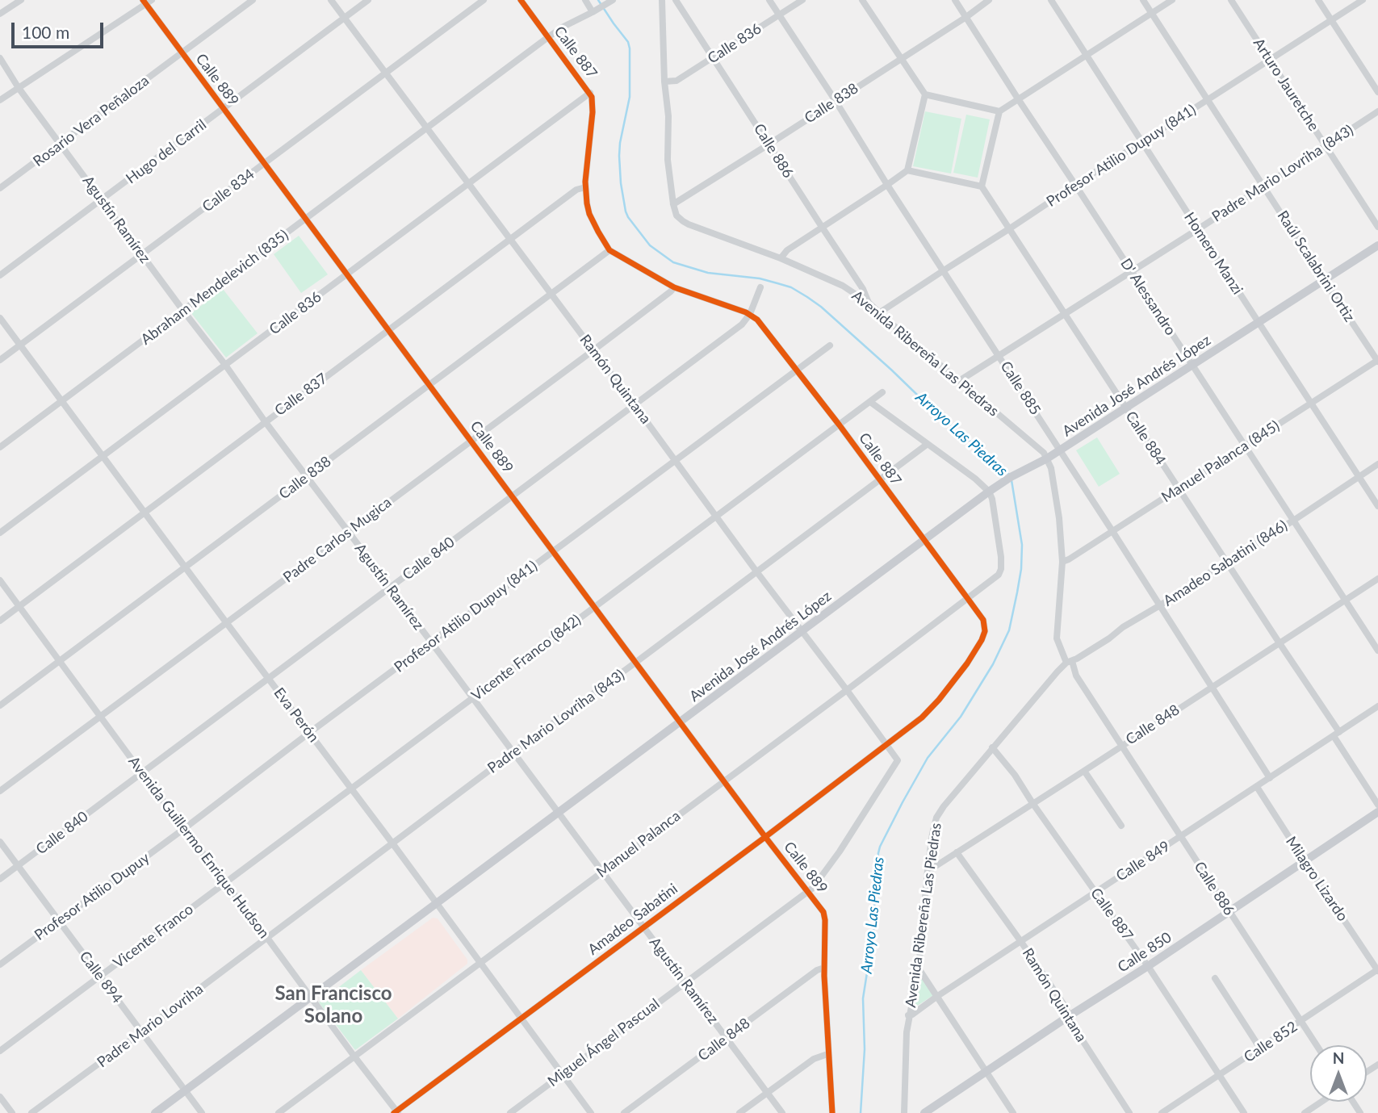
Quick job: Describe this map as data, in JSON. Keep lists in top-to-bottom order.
{
  "streets": {
    "main road": ["Avenida José Andrés López", "Calle 850"],
    "street": [
      "Calle 836",
      "Calle 887",
      "Calle 889",
      "Arturo Jauretche",
      "Calle 838",
      "Rosario Vera Peñaloza",
      "Calle 886",
      "Hugo del Carril",
      "Profesor Atilio Dupuy (841)",
      "Padre Mario Lovriha (843)",
      "Calle 834",
      "Agustín Ramírez",
      "Homero Manzi",
      "Raúl Scalabrini Ortiz",
      "Abraham Mendelevich (835)",
      "D' Alessandro",
      "Avenida Ribereña Las Piedras",
      "Ramón Quintana",
      "Calle 885",
      "Calle 837",
      "Calle 884",
      "Manuel Palanca (845)",
      "Padre Carlos Mugica",
      "Calle 840",
      "Amadeo Sabatini (846)",
      "Vicente Franco (842)",
      "Eva Perón",
      "Calle 848",
      "Manuel Palanca",
      "Avenida Guillermo Enrique Hudson",
      "Calle 849",
      "Milagro Lizardo",
      "Profesor Atilio Dupuy",
      "Amadeo Sabatini",
      "Vicente Franco",
      "Calle 894",
      "Padre Mario Lovriha",
      "Calle 852",
      "Miguel Ángel Pascual"
    ]
  },
  "crossings": [
    ["Calle 836", "Calle 887"],
    ["Calle 836", "Calle 889"],
    ["Calle 836", "Calle 886"],
    ["Calle 836", "Agustín Ramírez"],
    ["Calle 836", "Ramón Quintana"],
    ["Calle 836", "Calle 885"],
    ["Calle 836", "Eva Perón"],
    ["Calle 887", "Profesor Atilio Dupuy (841)"],
    ["Calle 887", "Padre Mario Lovriha (843)"],
    ["Calle 887", "Abraham Mendelevich (835)"],
    ["Calle 887", "Avenida Ribereña Las Piedras"],
    ["Calle 887", "Ramón Quintana"],
    ["Calle 887", "Avenida José Andrés López"],
    ["Calle 887", "Calle 840"],
    ["Calle 887", "Vicente Franco (842)"],
    ["Calle 887", "Calle 848"],
    ["Calle 887", "Manuel Palanca"],
    ["Calle 887", "Calle 849"],
    ["Calle 887", "Amadeo Sabatini"],
    ["Calle 887", "Calle 850"],
    ["Calle 887", "Calle 852"],
    ["Calle 889", "Calle 838"],
    ["Calle 889", "Rosario Vera Peñaloza"],
    ["Calle 889", "Hugo del Carril"],
    ["Calle 889", "Profesor Atilio Dupuy (841)"],
    ["Calle 889", "Padre Mario Lovriha (843)"],
    ["Calle 889", "Calle 834"],
    ["Calle 889", "Abraham Mendelevich (835)"],
    ["Calle 889", "Ramón Quintana"],
    ["Calle 889", "Avenida José Andrés López"],
    ["Calle 889", "Calle 837"],
    ["Calle 889", "Padre Carlos Mugica"],
    ["Calle 889", "Calle 840"],
    ["Calle 889", "Vicente Franco (842)"],
    ["Calle 889", "Calle 848"],
    ["Calle 889", "Manuel Palanca"],
    ["Calle 889", "Amadeo Sabatini"],
    ["Calle 889", "Miguel Ángel Pascual"],
    ["Arturo Jauretche", "Profesor Atilio Dupuy (841)"],
    ["Arturo Jauretche", "Padre Mario Lovriha (843)"],
    ["Calle 838", "Calle 886"],
    ["Calle 838", "Agustín Ramírez"],
    ["Calle 838", "D' Alessandro"],
    ["Calle 838", "Avenida Ribereña Las Piedras"],
    ["Calle 838", "Ramón Quintana"],
    ["Calle 838", "Calle 885"],
    ["Calle 838", "Eva Perón"],
    ["Calle 838", "Avenida Guillermo Enrique Hudson"],
    ["Rosario Vera Peñaloza", "Agustín Ramírez"],
    ["Calle 886", "Avenida Ribereña Las Piedras"],
    ["Calle 886", "Amadeo Sabatini (846)"],
    ["Calle 886", "Calle 848"],
    ["Calle 886", "Calle 849"],
    ["Calle 886", "Calle 850"],
    ["Calle 886", "Calle 852"],
    ["Hugo del Carril", "Agustín Ramírez"],
    ["Hugo del Carril", "Ramón Quintana"],
    ["Profesor Atilio Dupuy (841)", "Agustín Ramírez"],
    ["Profesor Atilio Dupuy (841)", "Homero Manzi"],
    ["Profesor Atilio Dupuy (841)", "Raúl Scalabrini Ortiz"],
    ["Profesor Atilio Dupuy (841)", "D' Alessandro"],
    ["Profesor Atilio Dupuy (841)", "Avenida Ribereña Las Piedras"],
    ["Profesor Atilio Dupuy (841)", "Ramón Quintana"],
    ["Profesor Atilio Dupuy (841)", "Calle 885"],
    ["Profesor Atilio Dupuy (841)", "Calle 884"],
    ["Profesor Atilio Dupuy (841)", "Eva Perón"],
    ["Profesor Atilio Dupuy (841)", "Avenida Guillermo Enrique Hudson"],
    ["Profesor Atilio Dupuy (841)", "Profesor Atilio Dupuy"],
    ["Padre Mario Lovriha (843)", "Agustín Ramírez"],
    ["Padre Mario Lovriha (843)", "Homero Manzi"],
    ["Padre Mario Lovriha (843)", "Raúl Scalabrini Ortiz"],
    ["Padre Mario Lovriha (843)", "D' Alessandro"],
    ["Padre Mario Lovriha (843)", "Avenida Ribereña Las Piedras"],
    ["Padre Mario Lovriha (843)", "Ramón Quintana"],
    ["Padre Mario Lovriha (843)", "Calle 885"],
    ["Padre Mario Lovriha (843)", "Calle 884"],
    ["Padre Mario Lovriha (843)", "Eva Perón"],
    ["Padre Mario Lovriha (843)", "Avenida Guillermo Enrique Hudson"],
    ["Padre Mario Lovriha (843)", "Padre Mario Lovriha"],
    ["Calle 834", "Agustín Ramírez"],
    ["Calle 834", "Ramón Quintana"],
    ["Calle 834", "Eva Perón"],
    ["Agustín Ramírez", "Abraham Mendelevich (835)"],
    ["Agustín Ramírez", "Avenida José Andrés López"],
    ["Agustín Ramírez", "Calle 837"],
    ["Agustín Ramírez", "Padre Carlos Mugica"],
    ["Agustín Ramírez", "Calle 840"],
    ["Agustín Ramírez", "Vicente Franco (842)"],
    ["Agustín Ramírez", "Calle 848"],
    ["Agustín Ramírez", "Manuel Palanca"],
    ["Agustín Ramírez", "Amadeo Sabatini"],
    ["Agustín Ramírez", "Miguel Ángel Pascual"],
    ["Homero Manzi", "Avenida José Andrés López"],
    ["Homero Manzi", "Manuel Palanca (845)"],
    ["Homero Manzi", "Amadeo Sabatini (846)"],
    ["Raúl Scalabrini Ortiz", "Avenida José Andrés López"],
    ["Raúl Scalabrini Ortiz", "Manuel Palanca (845)"],
    ["Abraham Mendelevich (835)", "Ramón Quintana"],
    ["Abraham Mendelevich (835)", "Eva Perón"],
    ["D' Alessandro", "Avenida José Andrés López"],
    ["D' Alessandro", "Manuel Palanca (845)"],
    ["D' Alessandro", "Amadeo Sabatini (846)"],
    ["D' Alessandro", "Calle 848"],
    ["Avenida Ribereña Las Piedras", "Avenida José Andrés López"],
    ["Avenida Ribereña Las Piedras", "Manuel Palanca (845)"],
    ["Avenida Ribereña Las Piedras", "Amadeo Sabatini (846)"],
    ["Avenida Ribereña Las Piedras", "Calle 848"],
    ["Avenida Ribereña Las Piedras", "Calle 849"],
    ["Ramón Quintana", "Avenida José Andrés López"],
    ["Ramón Quintana", "Calle 837"],
    ["Ramón Quintana", "Padre Carlos Mugica"],
    ["Ramón Quintana", "Calle 840"],
    ["Ramón Quintana", "Vicente Franco (842)"],
    ["Ramón Quintana", "Calle 848"],
    ["Ramón Quintana", "Manuel Palanca"],
    ["Ramón Quintana", "Calle 849"],
    ["Ramón Quintana", "Amadeo Sabatini"],
    ["Ramón Quintana", "Calle 850"],
    ["Ramón Quintana", "Miguel Ángel Pascual"],
    ["Avenida José Andrés López", "Calle 885"],
    ["Avenida José Andrés López", "Calle 884"],
    ["Avenida José Andrés López", "Eva Perón"],
    ["Avenida José Andrés López", "Manuel Palanca"],
    ["Avenida José Andrés López", "Avenida Guillermo Enrique Hudson"],
    ["Avenida José Andrés López", "Calle 894"],
    ["Calle 885", "Manuel Palanca (845)"],
    ["Calle 885", "Amadeo Sabatini (846)"],
    ["Calle 885", "Calle 848"],
    ["Calle 885", "Calle 849"],
    ["Calle 837", "Eva Perón"],
    ["Calle 837", "Avenida Guillermo Enrique Hudson"],
    ["Calle 884", "Manuel Palanca (845)"],
    ["Calle 884", "Amadeo Sabatini (846)"],
    ["Calle 884", "Calle 848"],
    ["Calle 884", "Calle 849"],
    ["Padre Carlos Mugica", "Eva Perón"],
    ["Padre Carlos Mugica", "Avenida Guillermo Enrique Hudson"],
    ["Calle 840", "Eva Perón"],
    ["Calle 840", "Avenida Guillermo Enrique Hudson"],
    ["Calle 840", "Calle 894"],
    ["Vicente Franco (842)", "Eva Perón"],
    ["Vicente Franco (842)", "Avenida Guillermo Enrique Hudson"],
    ["Vicente Franco (842)", "Vicente Franco"],
    ["Eva Perón", "Manuel Palanca"],
    ["Eva Perón", "Amadeo Sabatini"],
    ["Eva Perón", "Miguel Ángel Pascual"],
    ["Manuel Palanca", "Avenida Guillermo Enrique Hudson"],
    ["Avenida Guillermo Enrique Hudson", "Profesor Atilio Dupuy"],
    ["Avenida Guillermo Enrique Hudson", "Amadeo Sabatini"],
    ["Avenida Guillermo Enrique Hudson", "Vicente Franco"],
    ["Avenida Guillermo Enrique Hudson", "Padre Mario Lovriha"],
    ["Calle 849", "Milagro Lizardo"],
    ["Milagro Lizardo", "Calle 850"],
    ["Milagro Lizardo", "Calle 852"],
    ["Profesor Atilio Dupuy", "Calle 894"],
    ["Vicente Franco", "Calle 894"],
    ["Calle 894", "Padre Mario Lovriha"]
  ],
  "districts": ["San Francisco Solano"],
  "water": ["Arroyo Las Piedras"],
  "scale_bar": "100 m",
  "north": "top"
}
